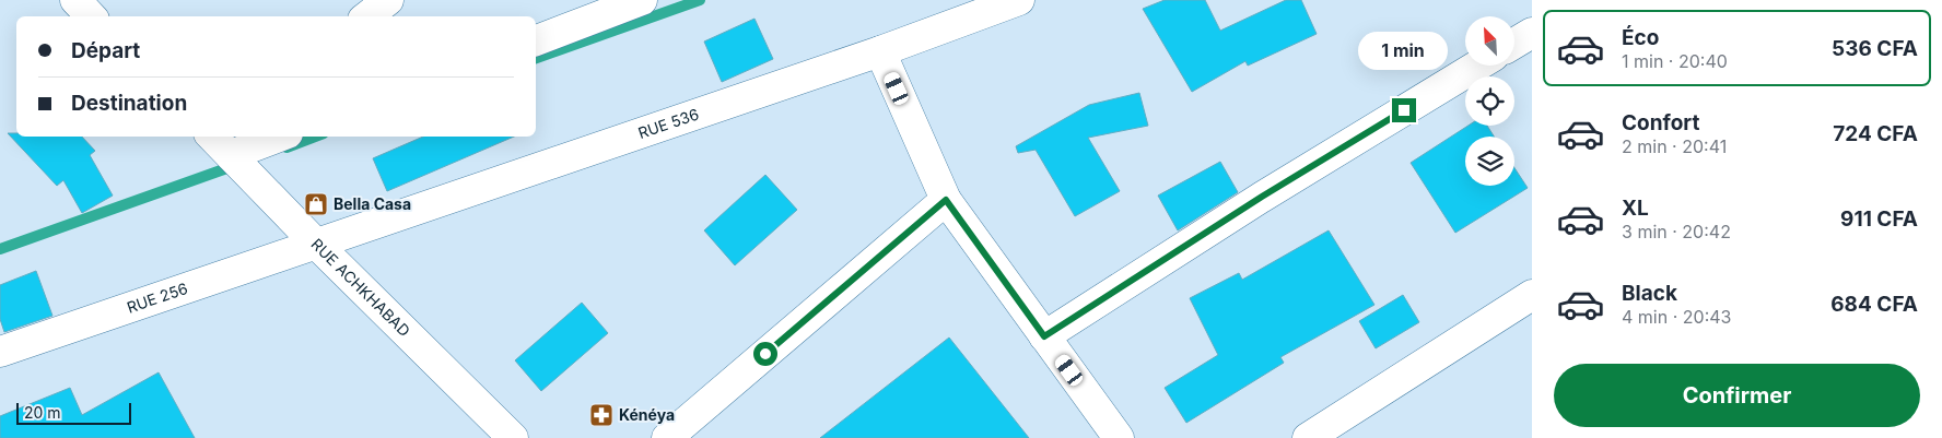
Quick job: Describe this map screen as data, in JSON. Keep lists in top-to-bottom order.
{
  "streets": {
    "street": ["RUE 536", "RUE ACHKHABAD", "RUE 256"]
  },
  "crossings": [
    ["RUE 536", "RUE ACHKHABAD"],
    ["RUE 536", "RUE 256"],
    ["RUE ACHKHABAD", "RUE 256"]
  ],
  "places": {
    "shop": ["Bella Casa"],
    "pharmacy": ["Kénéya"]
  },
  "scale_bar": "20 m",
  "north": "top left",
  "page": {
    "list": [
      {
        "name": "Éco",
        "note": "1 min · 20:40",
        "value": "536 CFA"
      },
      {
        "name": "Confort",
        "note": "2 min · 20:41",
        "value": "724 CFA"
      },
      {
        "name": "XL",
        "note": "3 min · 20:42",
        "value": "911 CFA"
      },
      {
        "name": "Black",
        "note": "4 min · 20:43",
        "value": "684 CFA"
      }
    ],
    "banner": ["Départ", "Destination"],
    "bubble": "1 min",
    "buttons": "Confirmer",
    "scale": "20 m"
  }
}
